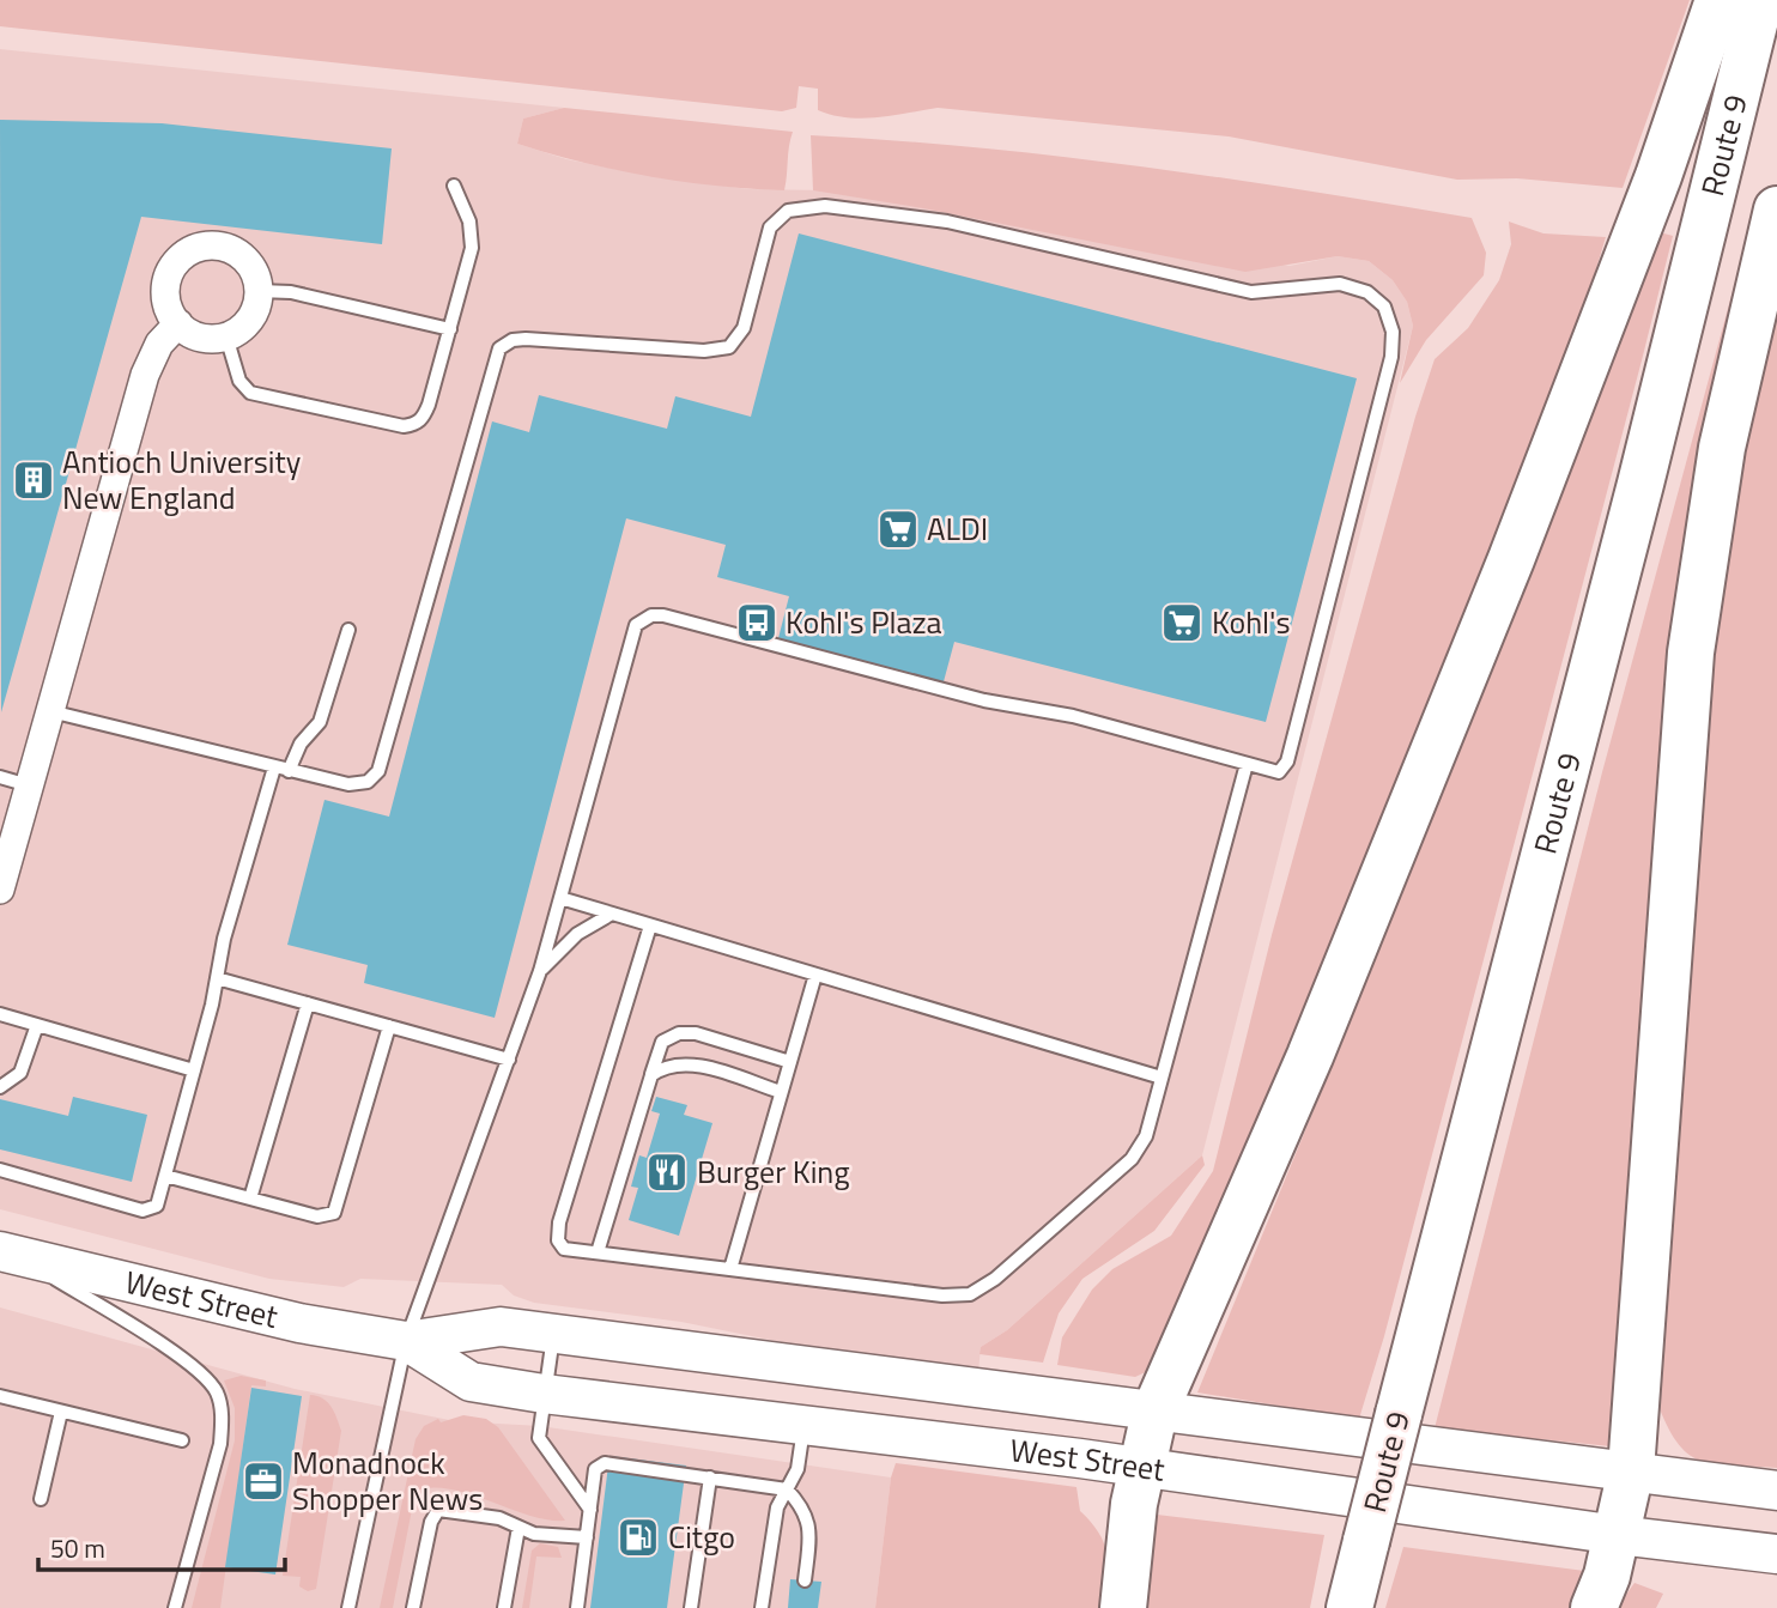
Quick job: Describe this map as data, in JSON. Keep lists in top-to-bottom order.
{
  "streets": {
    "highway": ["Route 9"],
    "street": ["West Street"]
  },
  "places": {
    "building": ["Antioch University New England"],
    "supermarket": ["ALDI", "Kohl's"],
    "bus stop": ["Kohl's Plaza"],
    "restaurant": ["Burger King"],
    "office": ["Monadnock Shopper News"],
    "fuel station": ["Citgo"]
  },
  "scale_bar": "50 m"
}
